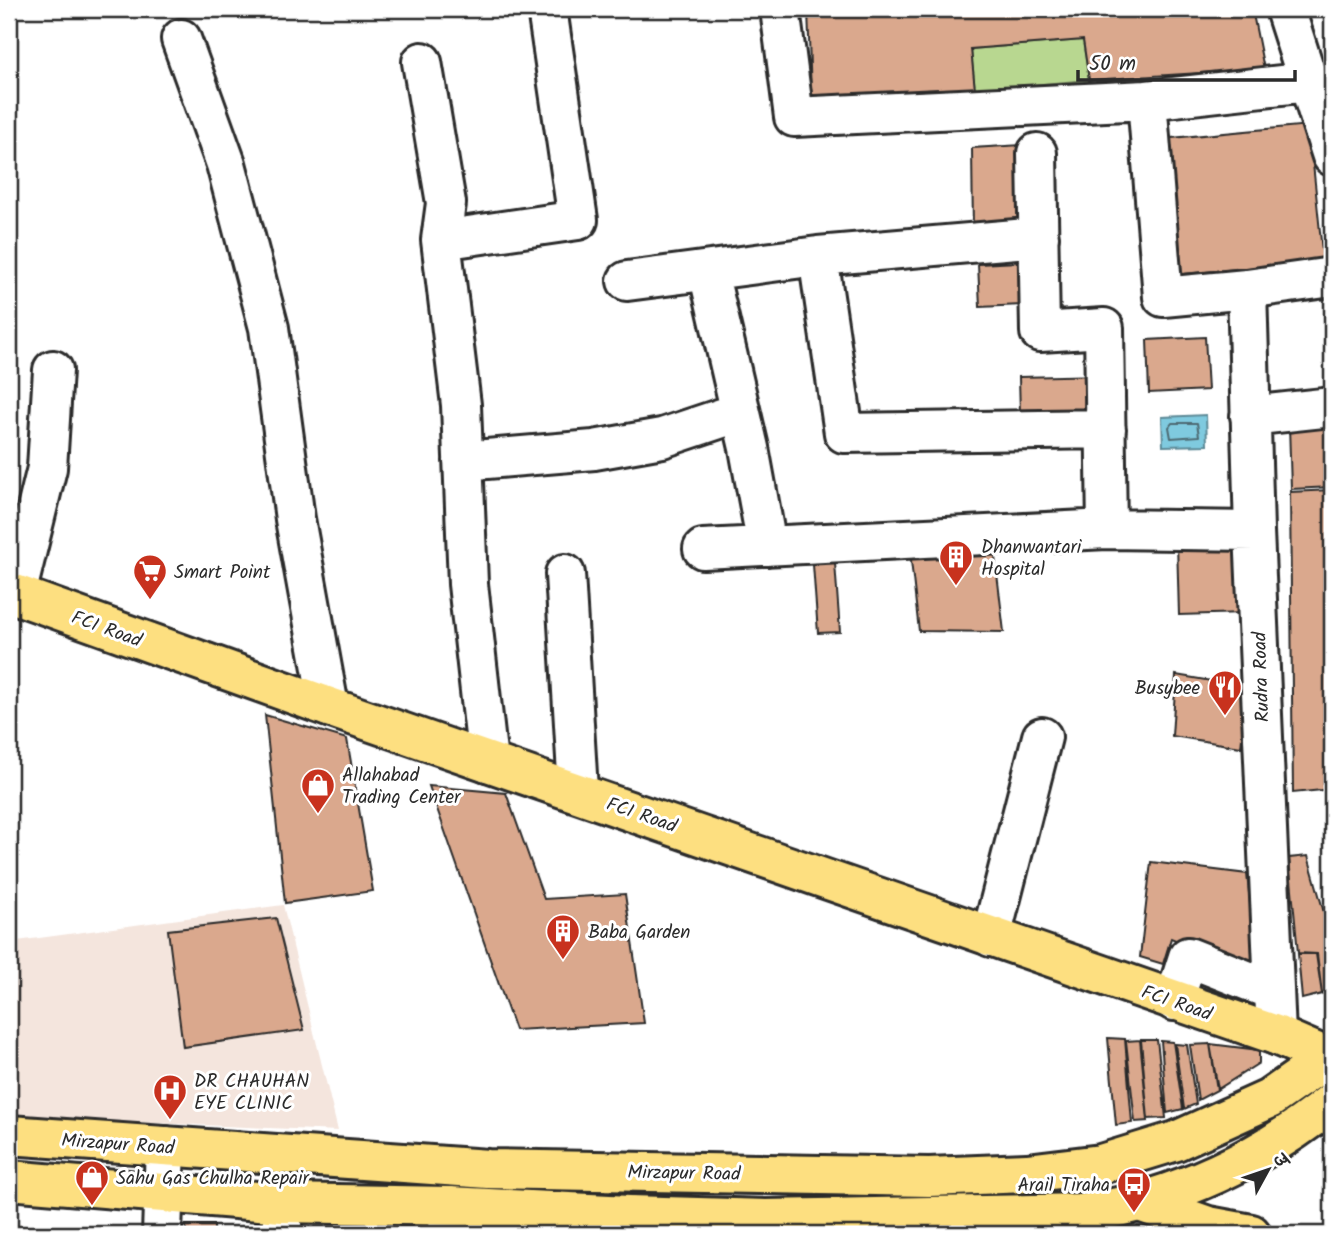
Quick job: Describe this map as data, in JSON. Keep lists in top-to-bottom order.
{
  "streets": {
    "main road": ["FCI Road", "Mirzapur Road"],
    "street": ["Rudra Road"]
  },
  "crossings": [
    ["FCI Road", "Rudra Road"],
    ["FCI Road", "Mirzapur Road"]
  ],
  "places": {
    "building": ["Dhanwantari Hospital", "Baba Garden"],
    "supermarket": ["Smart Point"],
    "restaurant": ["Busybee"],
    "shop": ["Allahabad Trading Center", "Sahu Gas Chulha Repair"],
    "hospital": ["DR CHAUHAN EYE CLINIC"],
    "bus stop": ["Arail Tiraha"]
  },
  "scale_bar": "50 m",
  "north": "top right"
}
